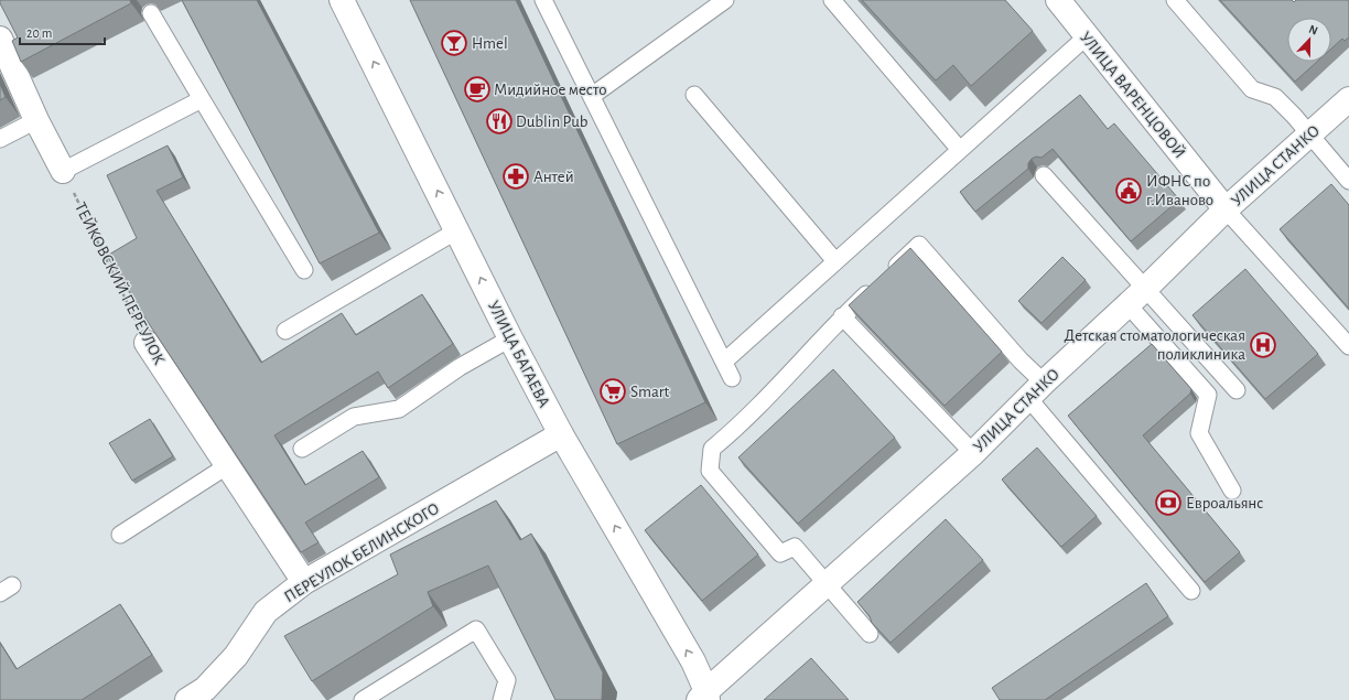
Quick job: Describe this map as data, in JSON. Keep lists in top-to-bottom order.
{
  "streets": {
    "street": [
      "УЛИЦА ВАРЕНЦОВОЙ",
      "УЛИЦА СТАНКО",
      "ТЕЙКОВСКИЙ ПЕРЕУЛОК",
      "УЛИЦА БАГАЕВА",
      "ПЕРЕУЛОК БЕЛИНСКОГО"
    ]
  },
  "crossings": [
    ["УЛИЦА ВАРЕНЦОВОЙ", "УЛИЦА СТАНКО"],
    ["УЛИЦА СТАНКО", "УЛИЦА БАГАЕВА"],
    ["ТЕЙКОВСКИЙ ПЕРЕУЛОК", "ПЕРЕУЛОК БЕЛИНСКОГО"],
    ["УЛИЦА БАГАЕВА", "ПЕРЕУЛОК БЕЛИНСКОГО"]
  ],
  "one_way": ["УЛИЦА БАГАЕВА"],
  "places": {
    "bar": ["Hmel"],
    "cafe": ["Мидийное место"],
    "restaurant": ["Dublin Pub"],
    "pharmacy": ["Антей"],
    "public building": ["ИФНС по г.Иваново"],
    "hospital": ["Детская стоматологическая поликлиника"],
    "supermarket": ["Smart"],
    "bank": ["Евроальянс"]
  },
  "scale_bar": "20 m",
  "north": "top"
}
